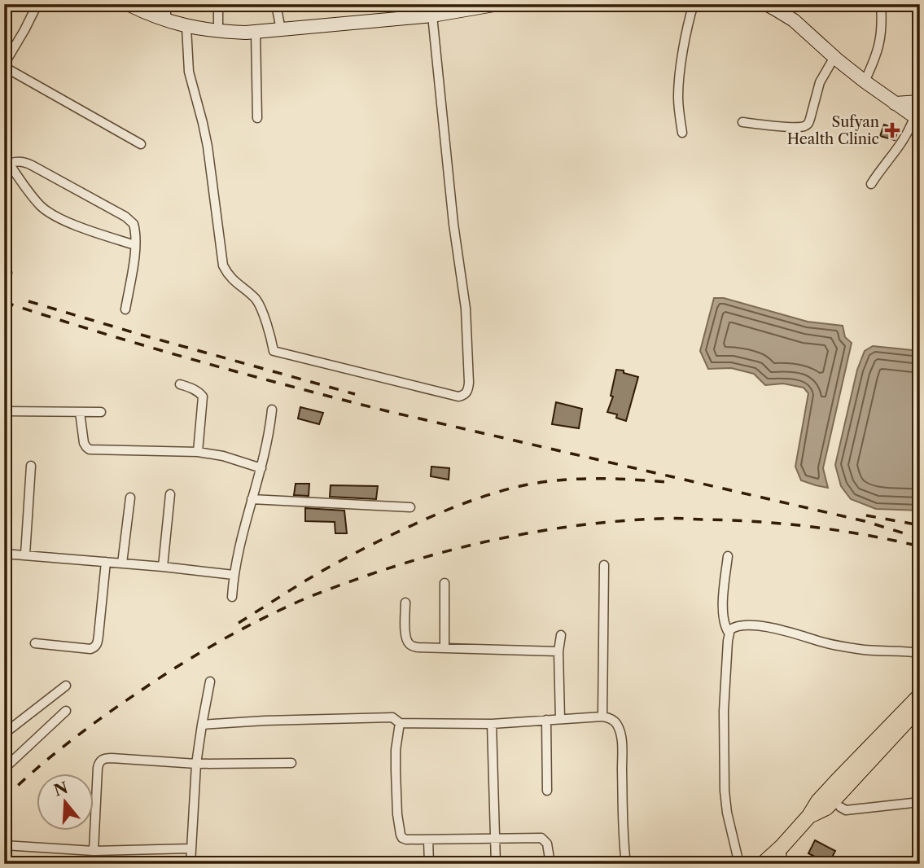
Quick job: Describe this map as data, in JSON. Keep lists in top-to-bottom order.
{
  "places": {
    "health": ["Sufyan Health Clinic"]
  },
  "north": "top"
}
